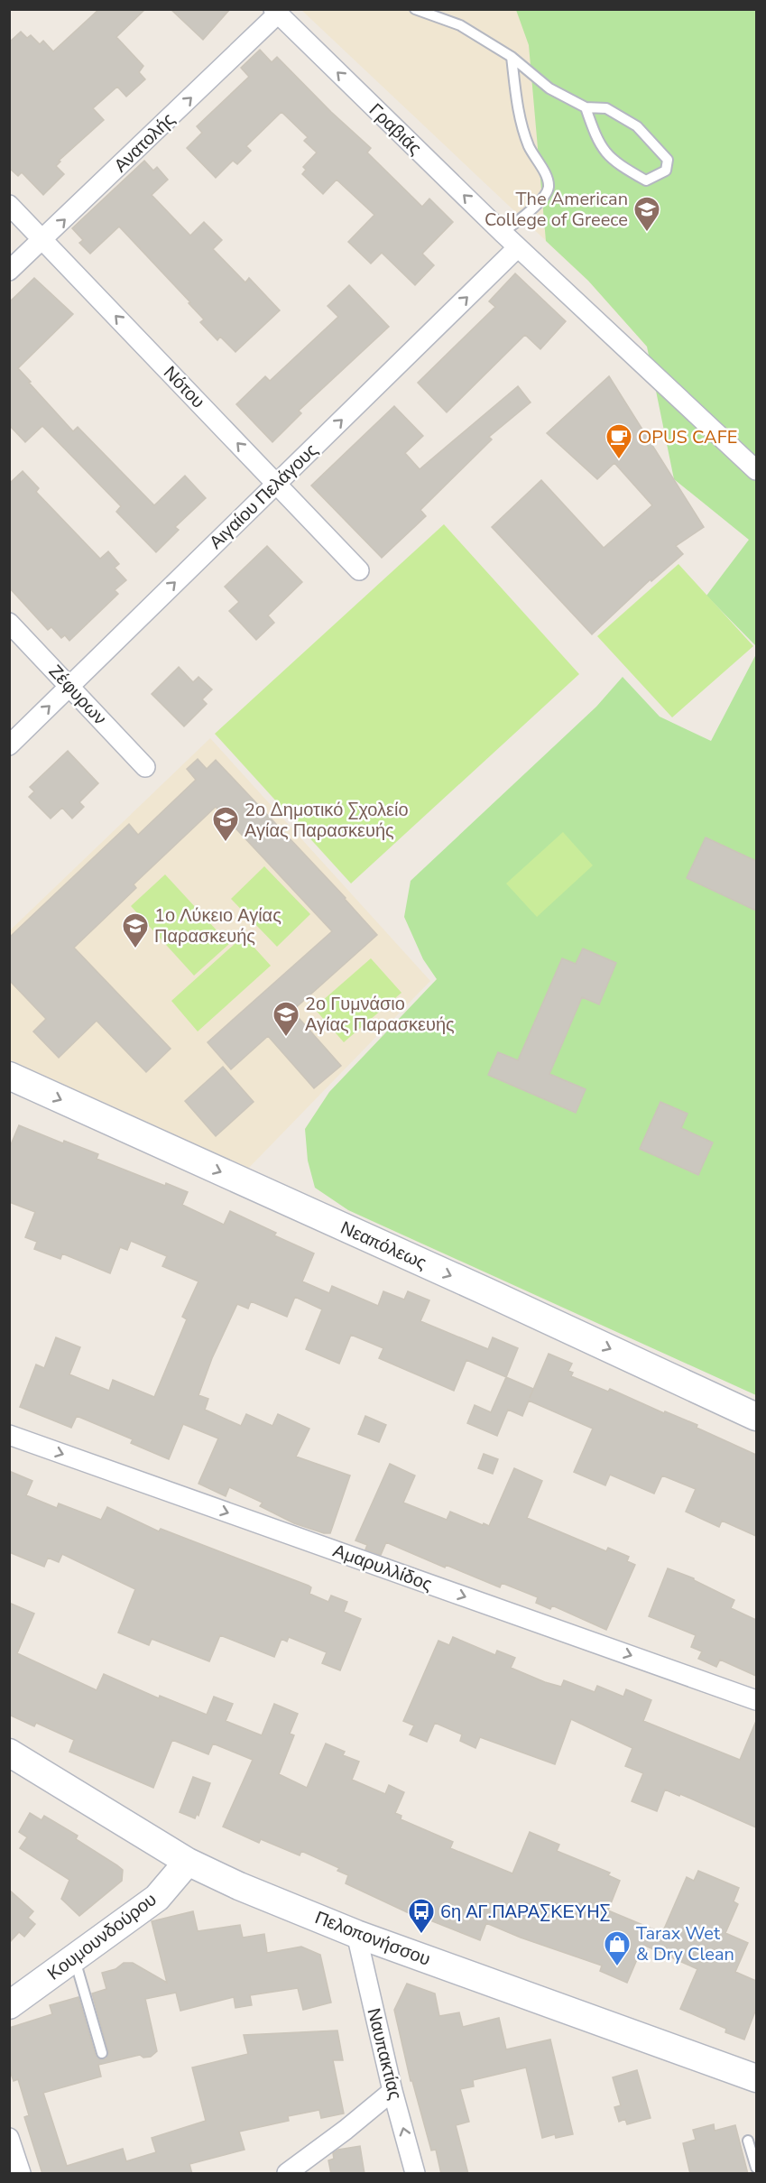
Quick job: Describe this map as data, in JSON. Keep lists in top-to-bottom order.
{
  "streets": {
    "street": [
      "Γραβιάς",
      "Ανατολής",
      "Νότου",
      "Αιγαίου Πελάγους",
      "Ζέφυρων",
      "Νεαπόλεως",
      "Αμαρυλλίδος",
      "Κουμουνδούρου",
      "Πελοπονήσσου",
      "Ναυπακτίας"
    ]
  },
  "crossings": [
    ["Γραβιάς", "Ανατολής"],
    ["Γραβιάς", "Αιγαίου Πελάγους"],
    ["Ανατολής", "Νότου"],
    ["Νότου", "Αιγαίου Πελάγους"],
    ["Αιγαίου Πελάγους", "Ζέφυρων"],
    ["Κουμουνδούρου", "Πελοπονήσσου"],
    ["Πελοπονήσσου", "Ναυπακτίας"]
  ],
  "one_way": [
    "Γραβιάς",
    "Ανατολής",
    "Νότου",
    "Αιγαίου Πελάγους",
    "Νεαπόλεως",
    "Αμαρυλλίδος",
    "Ναυπακτίας"
  ],
  "places": {
    "school or university": [
      "The American College of Greece",
      "2ο Δημοτικό Σχολείο Αγίας Παρασκευής",
      "1ο Λύκειο Αγίας Παρασκευής",
      "2ο Γυμνάσιο Αγίας Παρασκευής"
    ],
    "cafe": ["OPUS CAFE"],
    "bus stop": ["6η ΑΓ.ΠΑΡΑΣΚΕΥΗΣ"],
    "shop": ["Tarax Wet & Dry Clean"]
  }
}
